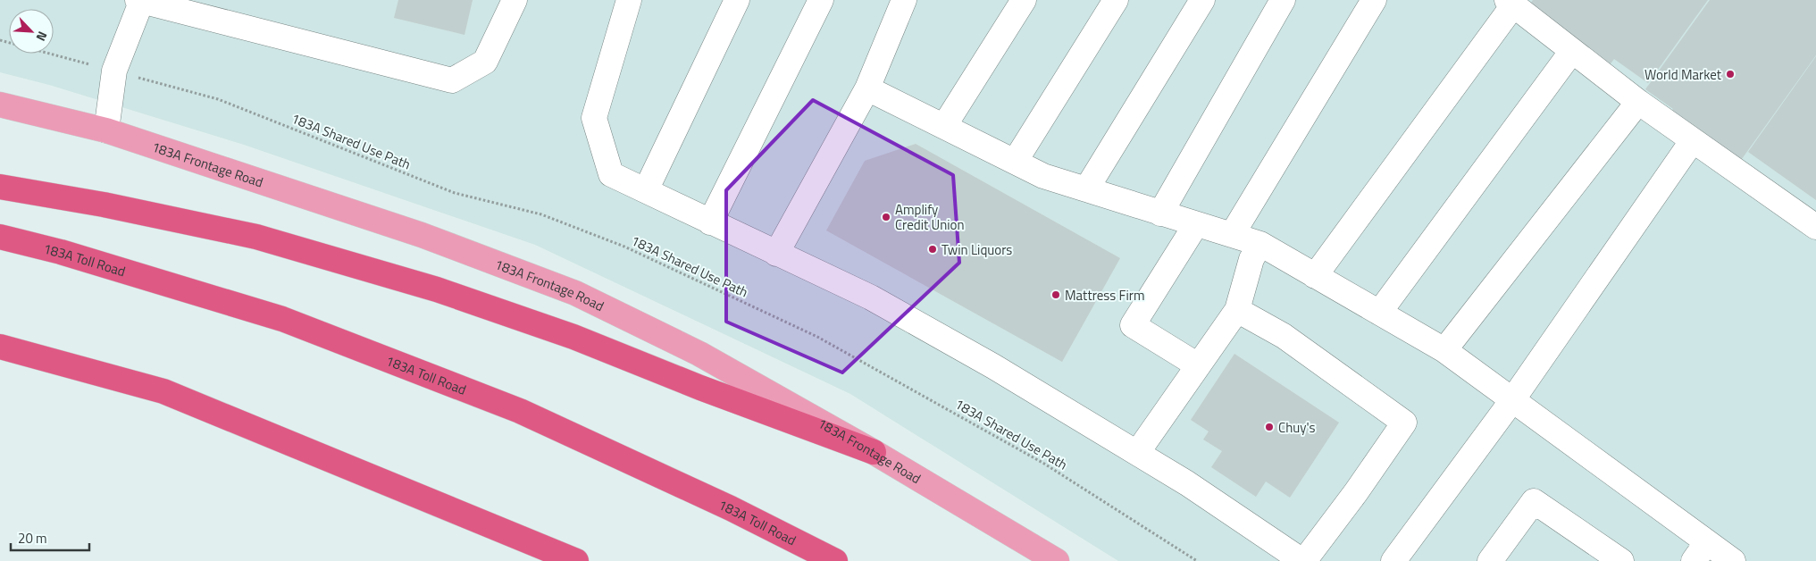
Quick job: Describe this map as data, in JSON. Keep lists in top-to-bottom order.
{
  "streets": {
    "highway": ["183A Toll Road"],
    "main road": ["183A Frontage Road"],
    "path": ["183A Shared Use Path"]
  },
  "places": [
    "World Market",
    "Amplify Credit Union",
    "Twin Liquors",
    "Mattress Firm",
    "Chuy's"
  ],
  "scale_bar": "20 m",
  "north": "bottom right"
}
